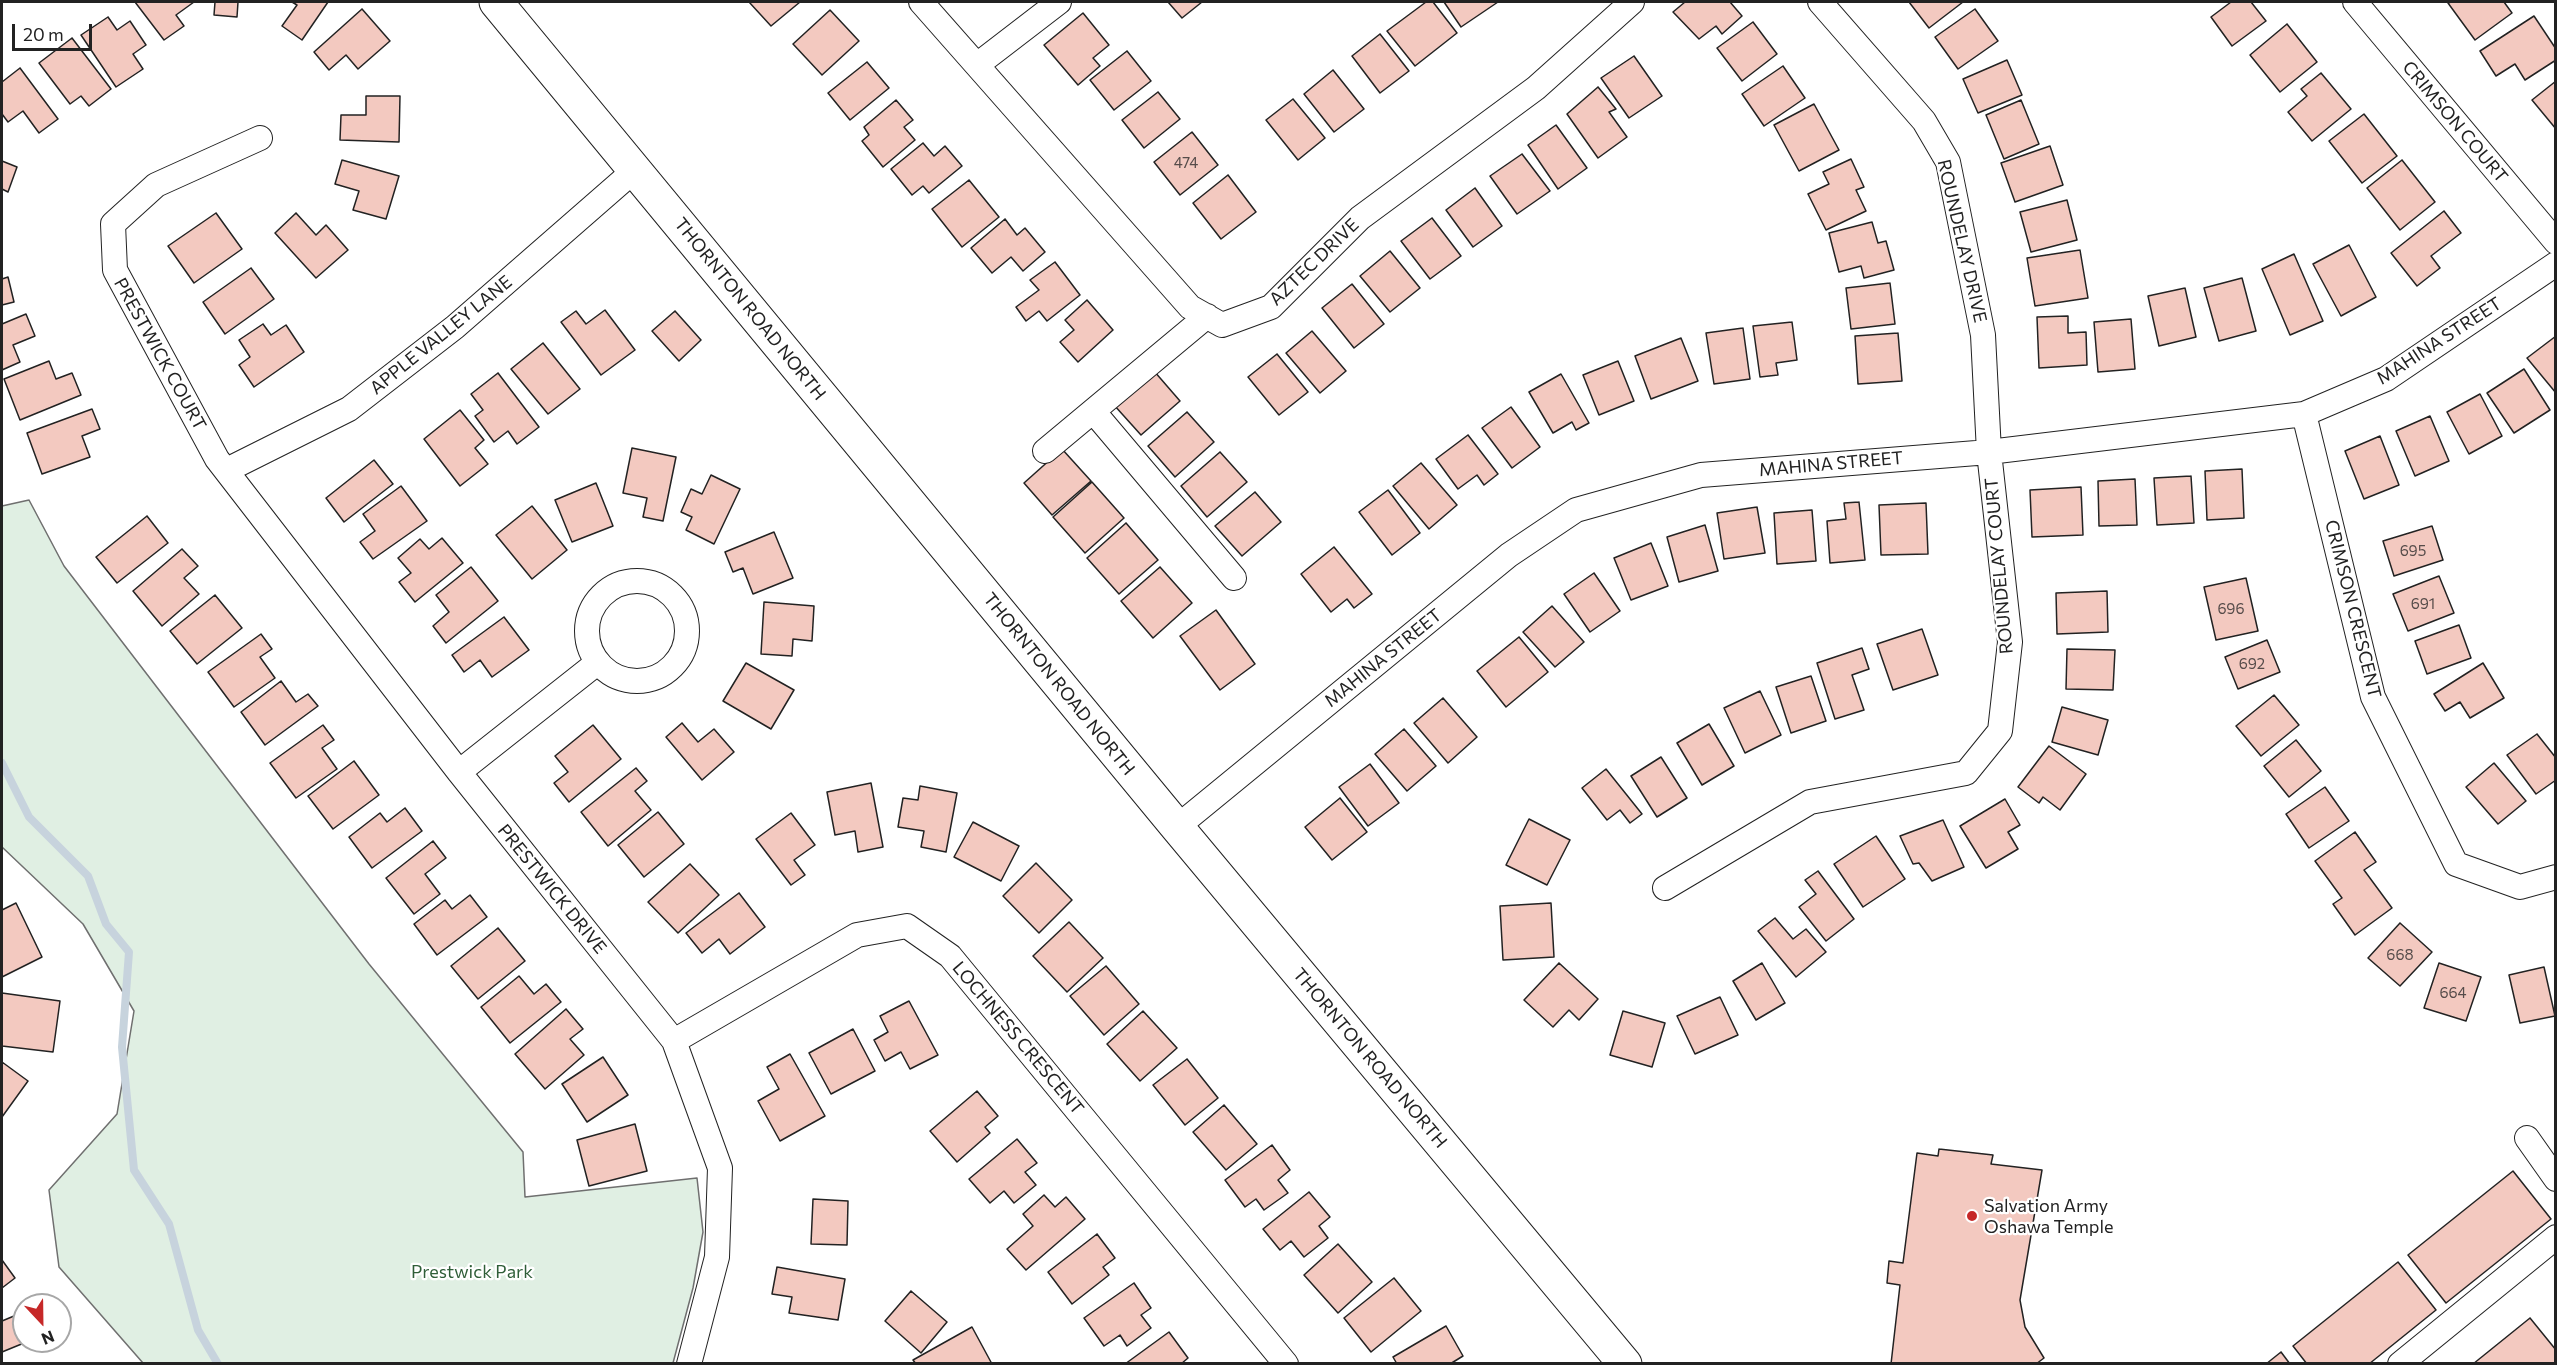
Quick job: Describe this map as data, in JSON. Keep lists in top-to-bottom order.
{
  "streets": {
    "main road": ["THORNTON ROAD NORTH"],
    "street": [
      "CRIMSON COURT",
      "ROUNDELAY DRIVE",
      "AZTEC DRIVE",
      "APPLE VALLEY LANE",
      "MAHINA STREET",
      "PRESTWICK COURT",
      "ROUNDELAY COURT",
      "CRIMSON CRESCENT",
      "PRESTWICK DRIVE",
      "LOCHNESS CRESCENT"
    ]
  },
  "crossings": [
    ["ROUNDELAY DRIVE", "MAHINA STREET"],
    ["ROUNDELAY DRIVE", "ROUNDELAY COURT"],
    ["THORNTON ROAD NORTH", "APPLE VALLEY LANE"],
    ["THORNTON ROAD NORTH", "MAHINA STREET"],
    ["APPLE VALLEY LANE", "PRESTWICK COURT"],
    ["APPLE VALLEY LANE", "PRESTWICK DRIVE"],
    ["MAHINA STREET", "ROUNDELAY COURT"],
    ["MAHINA STREET", "CRIMSON CRESCENT"],
    ["PRESTWICK COURT", "PRESTWICK DRIVE"],
    ["PRESTWICK DRIVE", "LOCHNESS CRESCENT"]
  ],
  "parks": ["Prestwick Park"],
  "places": ["Salvation Army Oshawa Temple"],
  "house_numbers": [
    "474",
    "695",
    "691",
    "696",
    "692",
    "668",
    "664"
  ],
  "scale_bar": "20 m",
  "north": "bottom"
}
